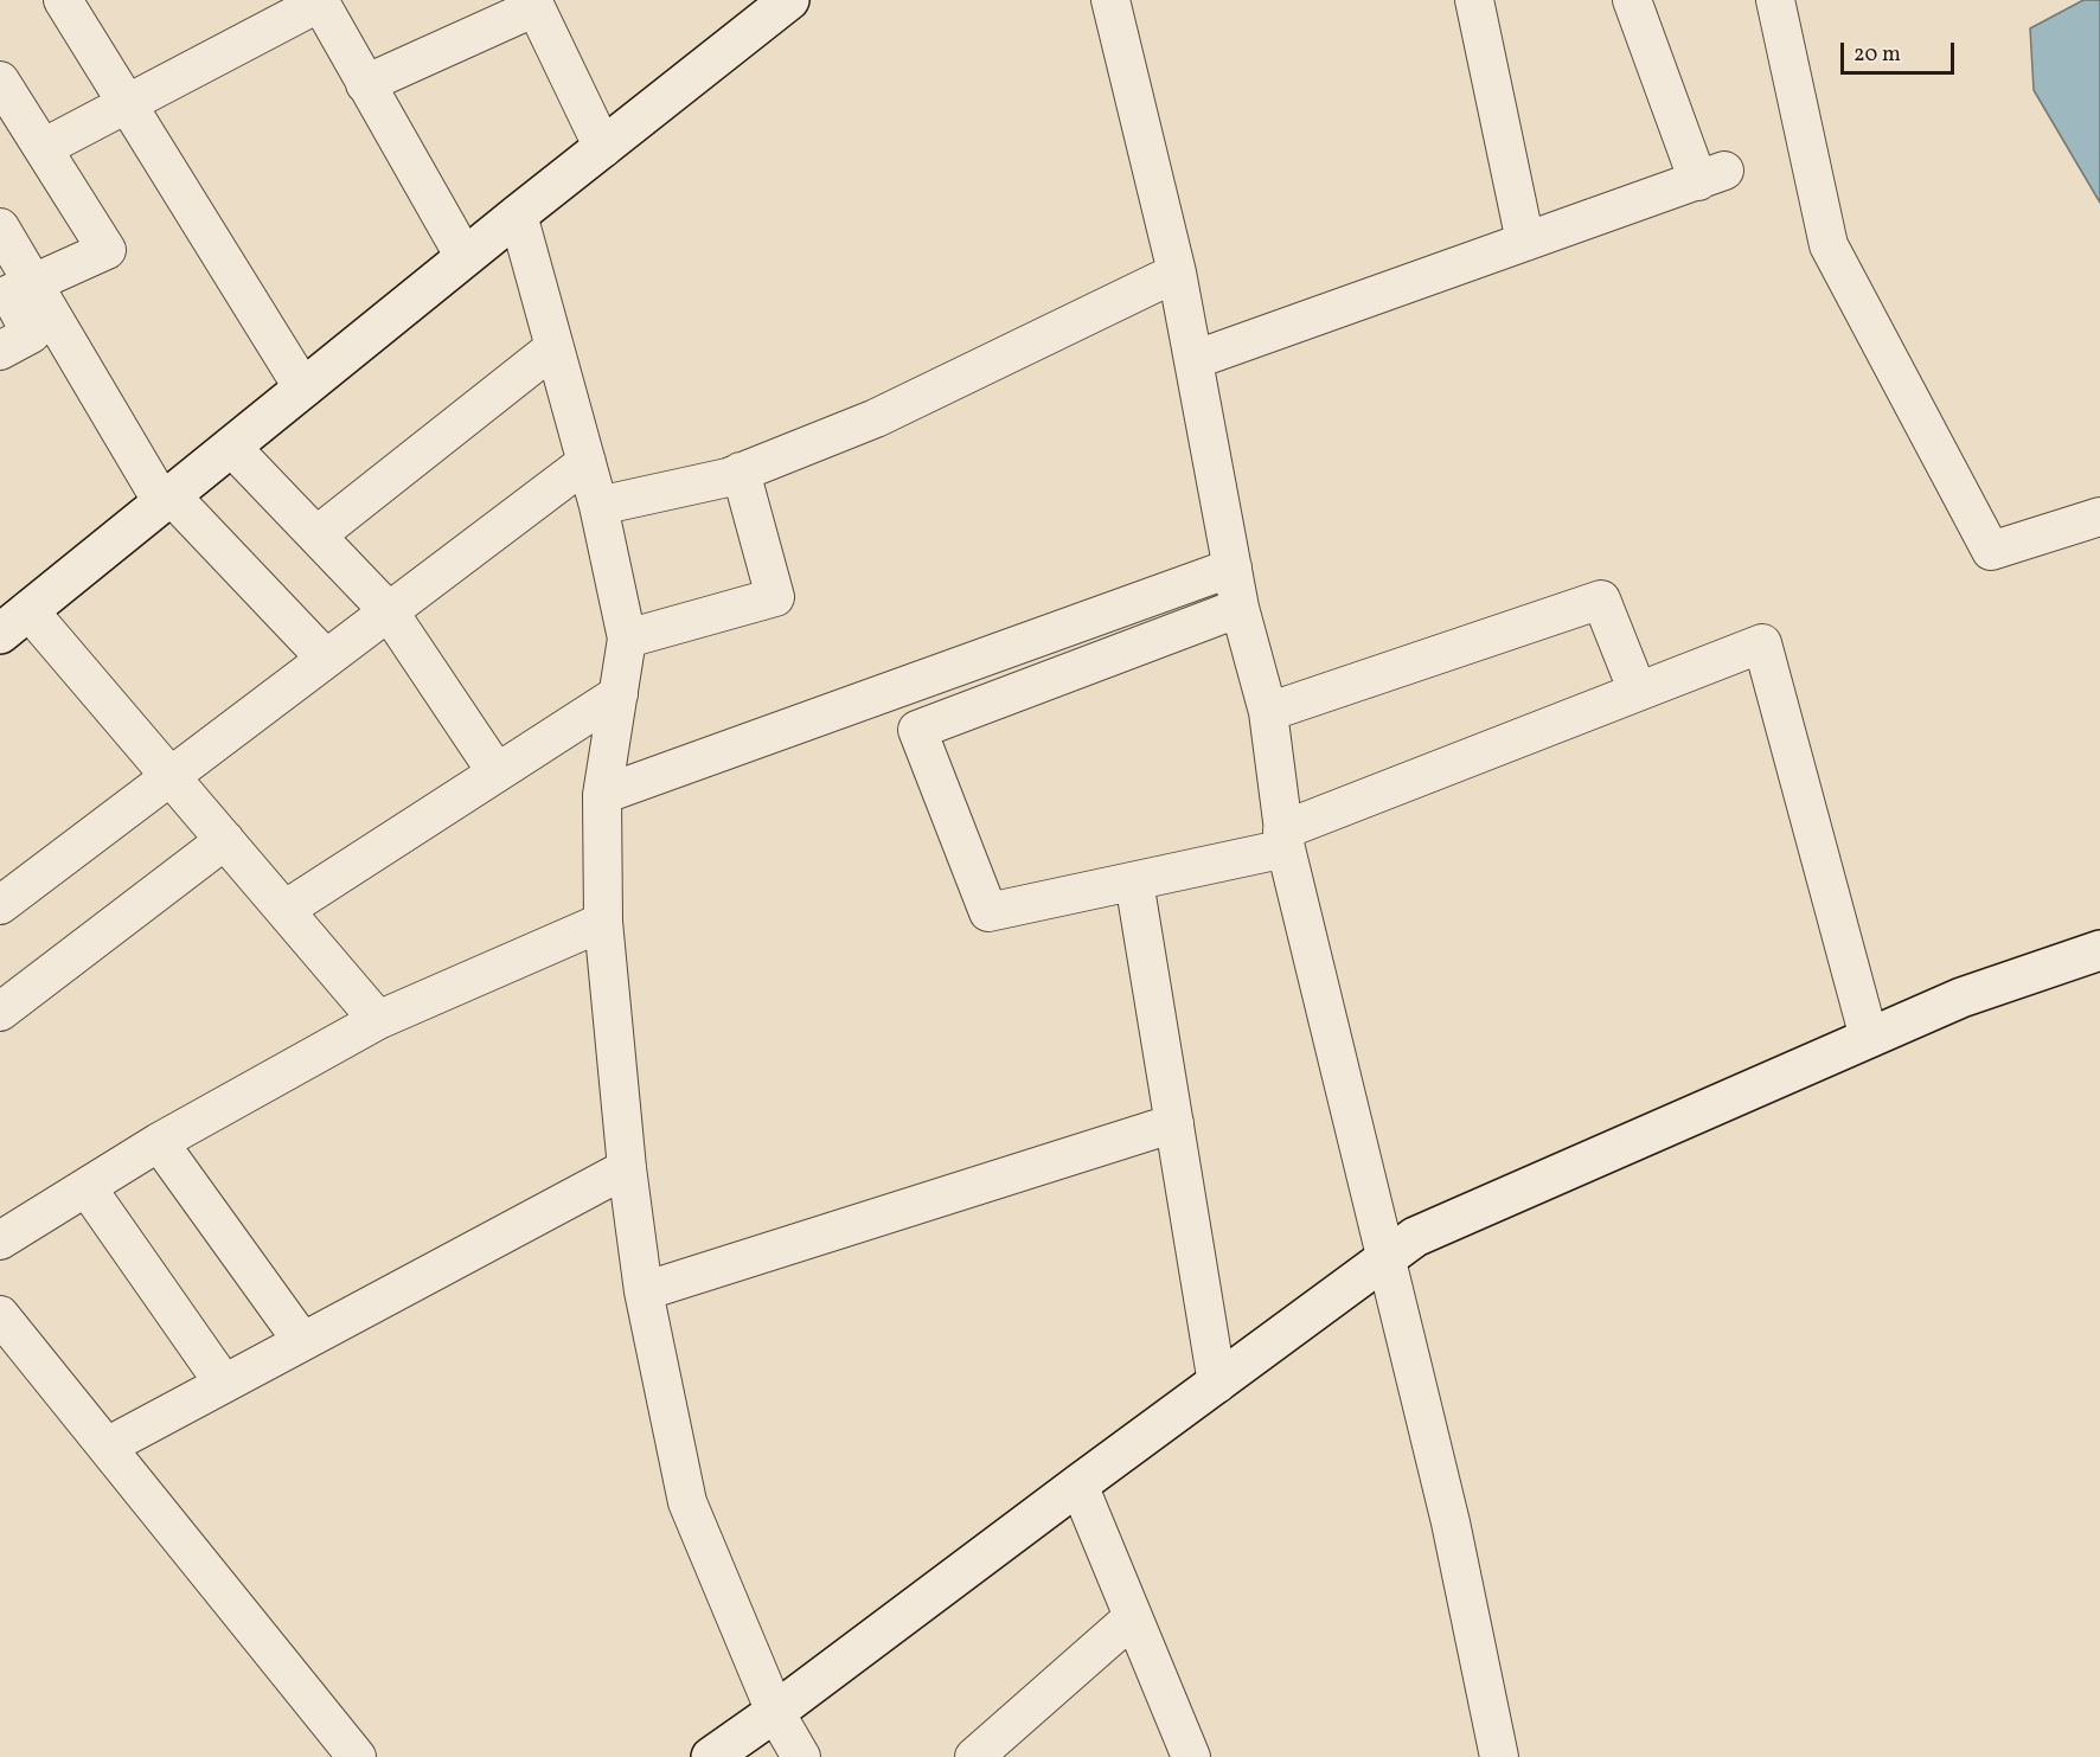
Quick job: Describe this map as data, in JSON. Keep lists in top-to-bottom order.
{
  "scale_bar": "20 m"
}
